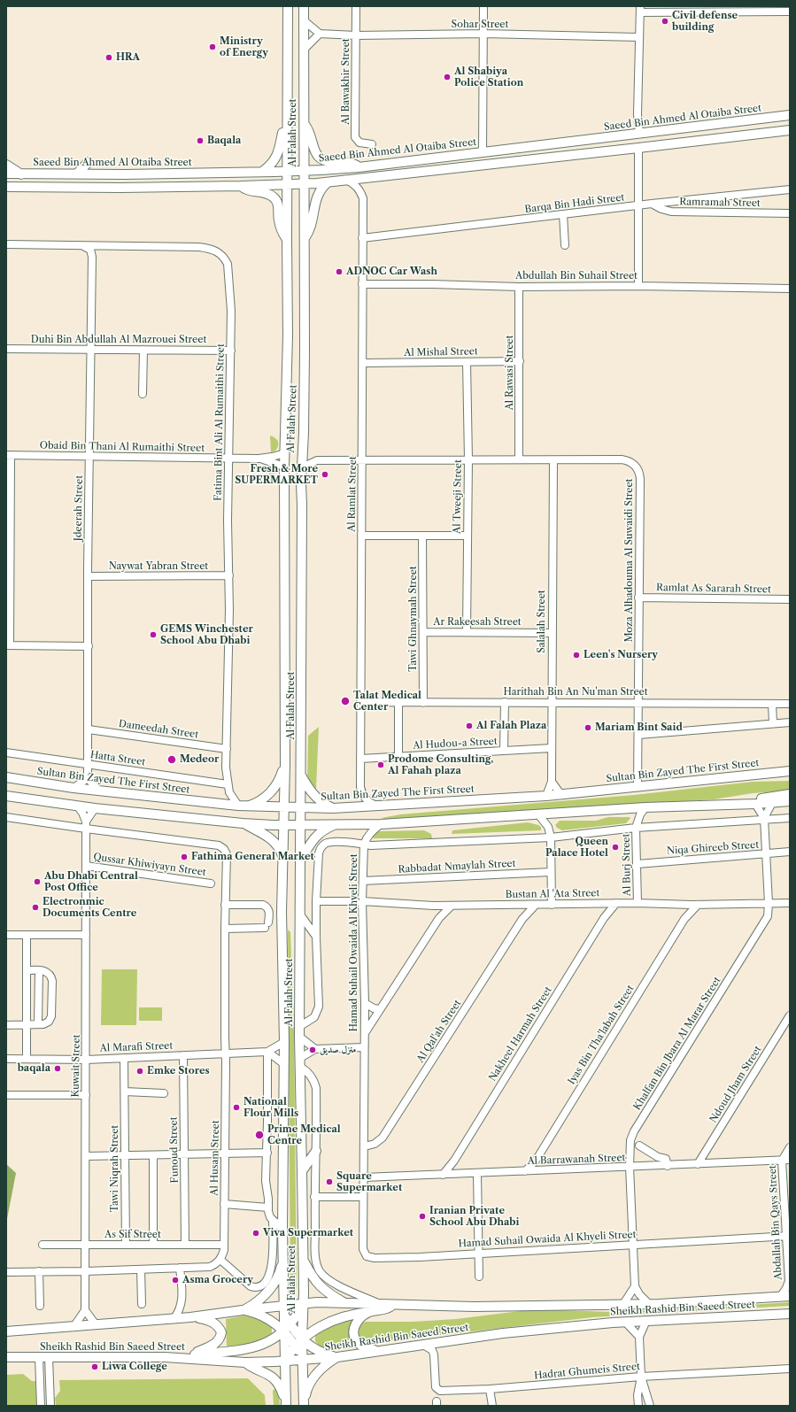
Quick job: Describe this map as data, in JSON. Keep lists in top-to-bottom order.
{
  "streets": {
    "main road": [
      "Saeed Bin Ahmed Al Otaiba Street",
      "Al Falah Street",
      "Sultan Bin Zayed The First Street",
      "Sheikh Rashid Bin Saeed Street"
    ],
    "street": [
      "Sohar Street",
      "Al Bawakhir Street",
      "Ramramah Street",
      "Barqa Bin Hadi Street",
      "Abdullah Bin Suhail Street",
      "Duhi Bin Abdullah Al Mazrouei Street",
      "Al Mishal Street",
      "Al Rawasi Street",
      "Fatima Bint Ali Al Rumaithi Street",
      "Obaid Bin Thani Al Rumaithi Street",
      "Al Ramlat Street",
      "Al Tweeji Street",
      "Jdeerah Street",
      "Moza Alhadouma Al Suwaidi Street",
      "Naywat Yabran Street",
      "Ramlat As Sararah Street",
      "Tawi Ghnaymah Street",
      "Salalah Street",
      "Ar Rakeesah Street",
      "Harithah Bin An Nu'man Street",
      "Dameedah Street",
      "Al Hudou-a Street",
      "Hatta Street",
      "Niqa Ghireeb Street",
      "Qussar Khiwiyayn Street",
      "Al Burj Street",
      "Rabbadat Nmaylah Street",
      "Bustan Al 'Ata Street",
      "Hamad Suhail Owaida Al Khyeli Street",
      "Al Qal'ah Street",
      "Nakheel Harmah Street",
      "Iyas Bin Tha'labah Street",
      "Khalfan Bin Jbara Al Marar Street",
      "Al Marafi Street",
      "Kuwait Street",
      "Ndoud Jham Street",
      "Funoud Street",
      "Al Husam Street",
      "Al Barrawanah Street",
      "Tawi Niqrah Street",
      "Abdallah Bin Qays Street",
      "As Sif Street",
      "Hadrat Ghumeis Street"
    ]
  },
  "crossings": [
    ["Sohar Street", "Al Bawakhir Street"],
    ["Saeed Bin Ahmed Al Otaiba Street", "Al Falah Street"],
    ["Al Falah Street", "Obaid Bin Thani Al Rumaithi Street"],
    ["Al Falah Street", "Moza Alhadouma Al Suwaidi Street"],
    ["Al Falah Street", "Sultan Bin Zayed The First Street"],
    ["Al Falah Street", "Al Marafi Street"],
    ["Al Falah Street", "Sheikh Rashid Bin Saeed Street"],
    ["Ramramah Street", "Barqa Bin Hadi Street"],
    ["Barqa Bin Hadi Street", "Al Ramlat Street"],
    ["Abdullah Bin Suhail Street", "Al Rawasi Street"],
    ["Abdullah Bin Suhail Street", "Al Ramlat Street"],
    ["Duhi Bin Abdullah Al Mazrouei Street", "Fatima Bint Ali Al Rumaithi Street"],
    ["Duhi Bin Abdullah Al Mazrouei Street", "Jdeerah Street"],
    ["Al Mishal Street", "Al Rawasi Street"],
    ["Al Mishal Street", "Al Ramlat Street"],
    ["Al Mishal Street", "Al Tweeji Street"],
    ["Al Rawasi Street", "Moza Alhadouma Al Suwaidi Street"],
    ["Fatima Bint Ali Al Rumaithi Street", "Obaid Bin Thani Al Rumaithi Street"],
    ["Fatima Bint Ali Al Rumaithi Street", "Jdeerah Street"],
    ["Fatima Bint Ali Al Rumaithi Street", "Naywat Yabran Street"],
    ["Fatima Bint Ali Al Rumaithi Street", "Dameedah Street"],
    ["Fatima Bint Ali Al Rumaithi Street", "Hatta Street"],
    ["Fatima Bint Ali Al Rumaithi Street", "Sultan Bin Zayed The First Street"],
    ["Obaid Bin Thani Al Rumaithi Street", "Jdeerah Street"],
    ["Al Ramlat Street", "Moza Alhadouma Al Suwaidi Street"],
    ["Al Ramlat Street", "Harithah Bin An Nu'man Street"],
    ["Al Ramlat Street", "Al Hudou-a Street"],
    ["Al Ramlat Street", "Sultan Bin Zayed The First Street"],
    ["Al Tweeji Street", "Moza Alhadouma Al Suwaidi Street"],
    ["Al Tweeji Street", "Ar Rakeesah Street"],
    ["Jdeerah Street", "Naywat Yabran Street"],
    ["Jdeerah Street", "Dameedah Street"],
    ["Jdeerah Street", "Hatta Street"],
    ["Moza Alhadouma Al Suwaidi Street", "Ramlat As Sararah Street"],
    ["Moza Alhadouma Al Suwaidi Street", "Salalah Street"],
    ["Moza Alhadouma Al Suwaidi Street", "Harithah Bin An Nu'man Street"],
    ["Moza Alhadouma Al Suwaidi Street", "Sultan Bin Zayed The First Street"],
    ["Tawi Ghnaymah Street", "Ar Rakeesah Street"],
    ["Tawi Ghnaymah Street", "Harithah Bin An Nu'man Street"],
    ["Salalah Street", "Ar Rakeesah Street"],
    ["Salalah Street", "Harithah Bin An Nu'man Street"],
    ["Salalah Street", "Al Hudou-a Street"],
    ["Salalah Street", "Sultan Bin Zayed The First Street"],
    ["Niqa Ghireeb Street", "Al Burj Street"],
    ["Niqa Ghireeb Street", "Khalfan Bin Jbara Al Marar Street"],
    ["Qussar Khiwiyayn Street", "Kuwait Street"],
    ["Al Burj Street", "Bustan Al 'Ata Street"],
    ["Rabbadat Nmaylah Street", "Hamad Suhail Owaida Al Khyeli Street"],
    ["Bustan Al 'Ata Street", "Hamad Suhail Owaida Al Khyeli Street"],
    ["Bustan Al 'Ata Street", "Al Qal'ah Street"],
    ["Bustan Al 'Ata Street", "Nakheel Harmah Street"],
    ["Bustan Al 'Ata Street", "Iyas Bin Tha'labah Street"],
    ["Bustan Al 'Ata Street", "Khalfan Bin Jbara Al Marar Street"],
    ["Hamad Suhail Owaida Al Khyeli Street", "Al Qal'ah Street"],
    ["Hamad Suhail Owaida Al Khyeli Street", "Khalfan Bin Jbara Al Marar Street"],
    ["Hamad Suhail Owaida Al Khyeli Street", "Al Barrawanah Street"],
    ["Hamad Suhail Owaida Al Khyeli Street", "Abdallah Bin Qays Street"],
    ["Nakheel Harmah Street", "Al Barrawanah Street"],
    ["Iyas Bin Tha'labah Street", "Al Barrawanah Street"],
    ["Khalfan Bin Jbara Al Marar Street", "Al Barrawanah Street"],
    ["Al Marafi Street", "Kuwait Street"],
    ["Al Marafi Street", "Funoud Street"],
    ["Al Marafi Street", "Al Husam Street"],
    ["Al Marafi Street", "Tawi Niqrah Street"],
    ["Kuwait Street", "Al Husam Street"],
    ["Kuwait Street", "As Sif Street"],
    ["Ndoud Jham Street", "Al Barrawanah Street"],
    ["Funoud Street", "As Sif Street"],
    ["Al Husam Street", "As Sif Street"],
    ["Al Barrawanah Street", "Abdallah Bin Qays Street"],
    ["Tawi Niqrah Street", "As Sif Street"],
    ["Abdallah Bin Qays Street", "Sheikh Rashid Bin Saeed Street"],
    ["Sheikh Rashid Bin Saeed Street", "Hadrat Ghumeis Street"]
  ],
  "places": [
    "Civil defense building",
    "Ministry of Energy",
    "HRA",
    "Al Shabiya Police Station",
    "Baqala",
    "ADNOC Car Wash",
    "Fresh & More SUPERMARKET",
    "GEMS Winchester School Abu Dhabi",
    "Leen's Nursery",
    "Talat Medical Center",
    "Al Falah Plaza",
    "Mariam Bint Said",
    "Medeor",
    "Prodome Consulting, Al Fahah plaza",
    "Queen Palace Hotel",
    "Fathima General Market",
    "Abu Dhabi Central Post Office",
    "Electronmic Documents Centre",
    "منزل صديق",
    "baqala",
    "Emke Stores",
    "National Flour Mills",
    "Prime Medical Centre",
    "Square Supermarket",
    "Iranian Private School Abu Dhabi",
    "Viva Supermarket",
    "Asma Grocery",
    "Liwa College"
  ]
}
